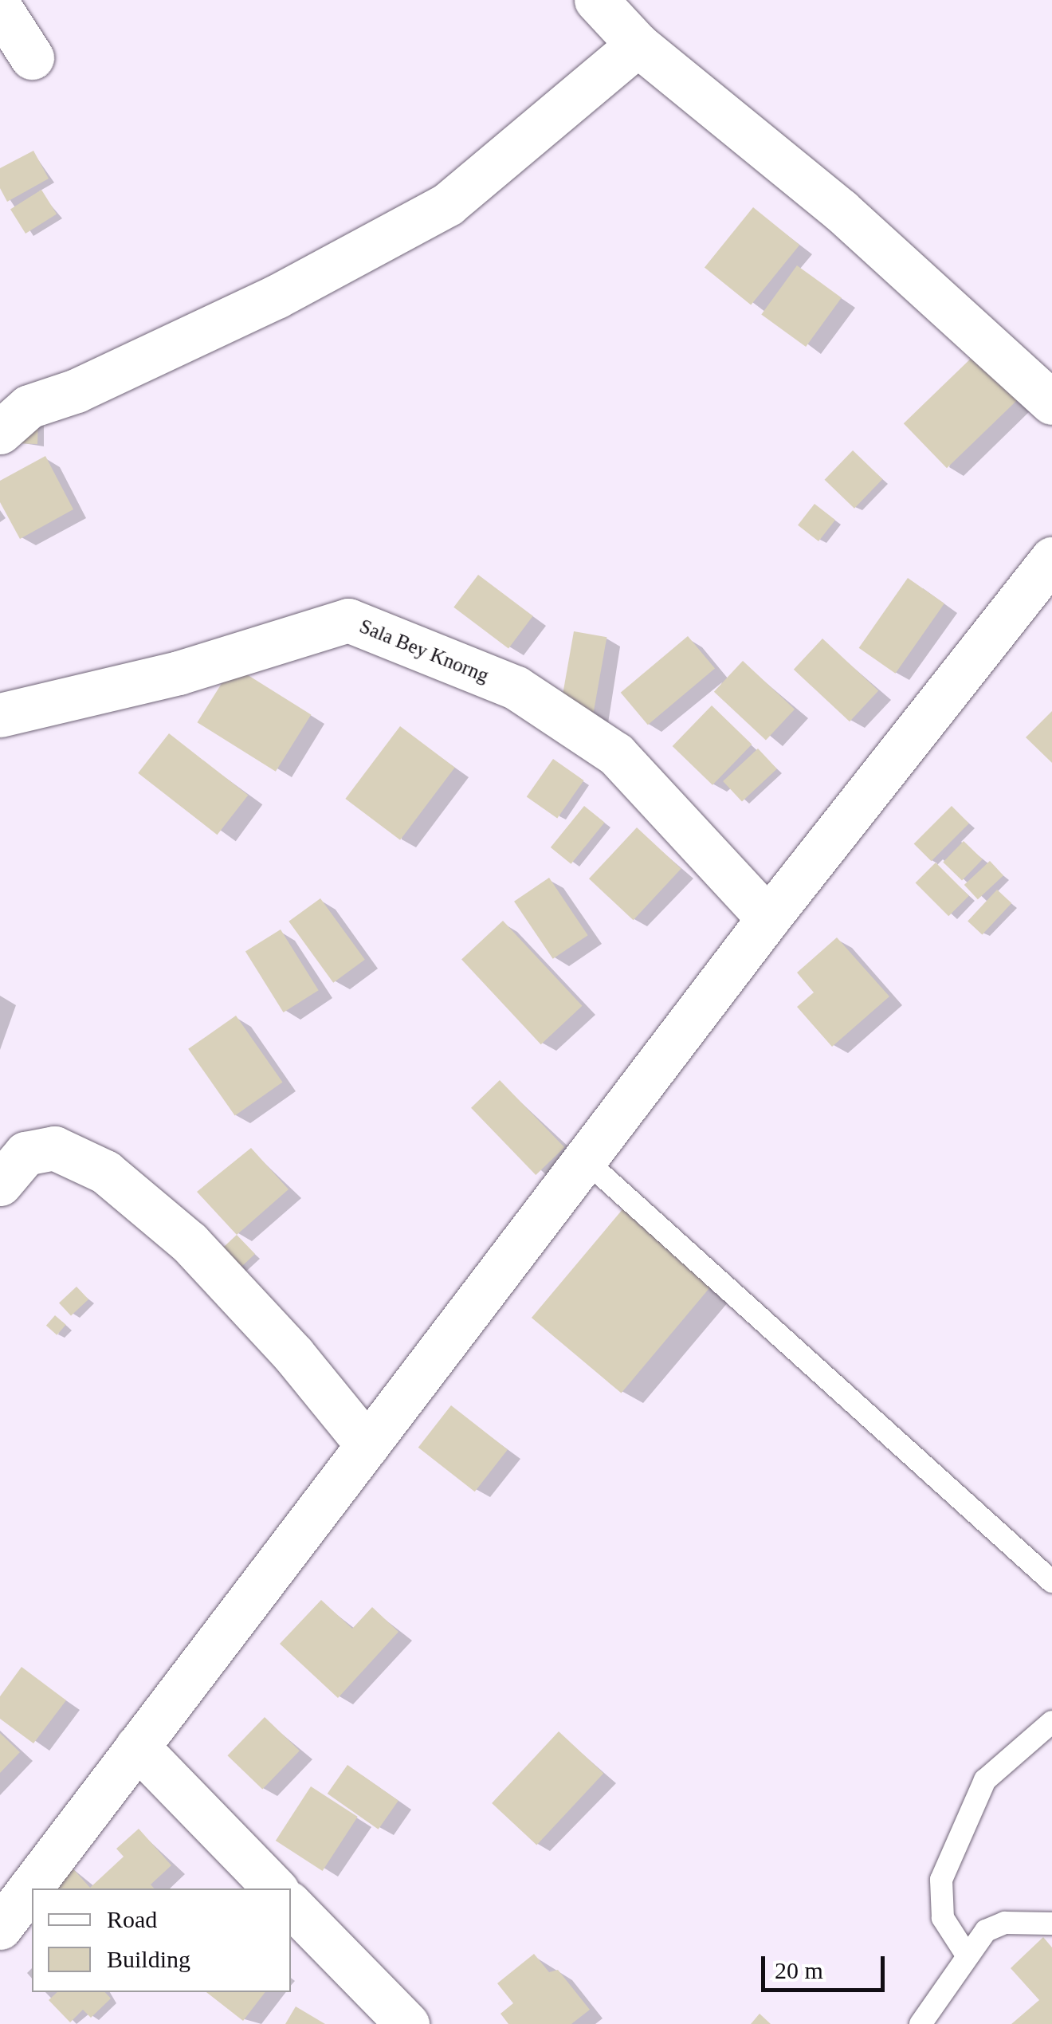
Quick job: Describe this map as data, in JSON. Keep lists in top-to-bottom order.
{
  "streets": {
    "street": ["Sala Bey Knorng"]
  },
  "legend": ["Road", "Building"],
  "scale_bar": "20 m"
}
